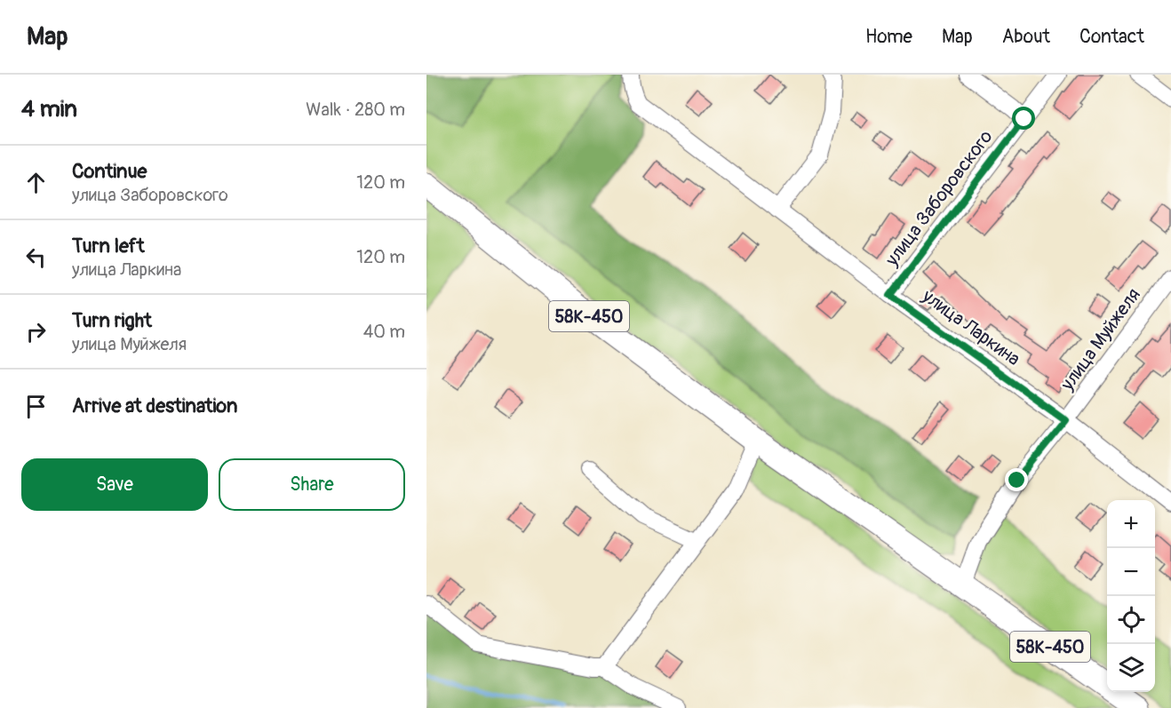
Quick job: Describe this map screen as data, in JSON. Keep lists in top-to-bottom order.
{
  "streets": {
    "highway": ["58К-450"],
    "street": ["улица Заборовского", "улица Ларкина", "улица Муйжеля"]
  },
  "crossings": [
    ["улица Заборовского", "улица Ларкина"],
    ["58К-450", "улица Муйжеля"],
    ["улица Ларкина", "улица Муйжеля"]
  ],
  "page": {
    "header": "Map",
    "nav": [
      "Home",
      "Map",
      "About",
      "Contact"
    ],
    "heading": ["4 min", "Walk · 280 m"],
    "list": [
      ["Continue", "улица Заборовского", "120 m"],
      ["Turn left", "улица Ларкина", "120 m"],
      ["Turn right", "улица Муйжеля", "40 m"],
      "Arrive at destination"
    ],
    "buttons": ["Save", "Share"],
    "map_buttons": ["+", "−"]
  }
}
